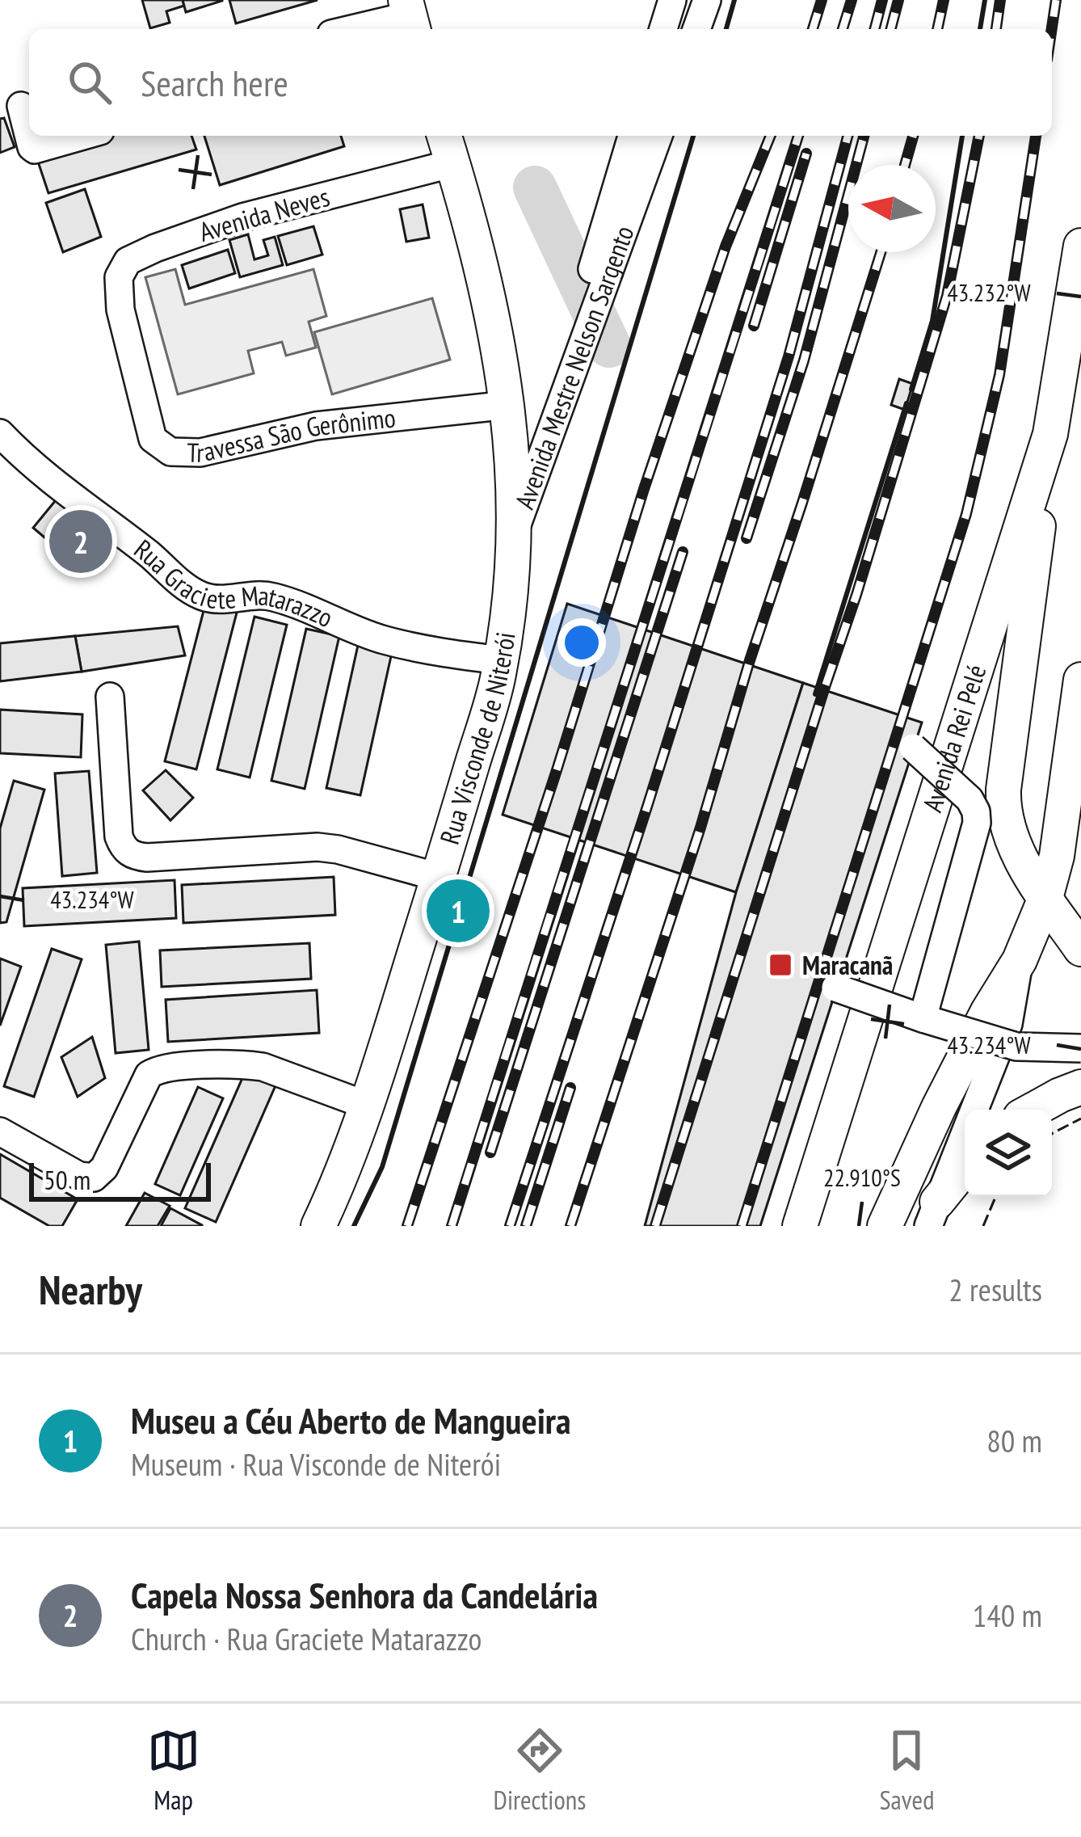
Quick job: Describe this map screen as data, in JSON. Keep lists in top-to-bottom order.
{
  "streets": {
    "main road": ["Rua Visconde de Niterói", "Avenida Rei Pelé"],
    "street": [
      "Avenida Neves",
      "Avenida Mestre Nelson Sargento",
      "Travessa São Gerônimo",
      "Rua Graciete Matarazzo"
    ]
  },
  "crossings": [
    ["Avenida Neves", "Travessa São Gerônimo"],
    ["Avenida Neves", "Rua Visconde de Niterói"],
    ["Avenida Mestre Nelson Sargento", "Rua Visconde de Niterói"],
    ["Travessa São Gerônimo", "Rua Visconde de Niterói"],
    ["Rua Graciete Matarazzo", "Rua Visconde de Niterói"]
  ],
  "places": {
    "transit": ["Maracanã"]
  },
  "scale_bar": "50 m",
  "north": "left",
  "page": {
    "search": "Search here",
    "pins": ["2", "1"],
    "scale": "50 m",
    "heading": ["Nearby", "2 results"],
    "list": [
      {
        "mark": "1",
        "name": "Museu a Céu Aberto de Mangueira",
        "note": "Museum · Rua Visconde de Niterói",
        "value": "80 m"
      },
      {
        "mark": "2",
        "name": "Capela Nossa Senhora da Candelária",
        "note": "Church · Rua Graciete Matarazzo",
        "value": "140 m"
      }
    ],
    "nav": ["Map", "Directions", "Saved"]
  },
  "coordinates": ["43.232°W", "43.234°W", "22.910°S"]
}
